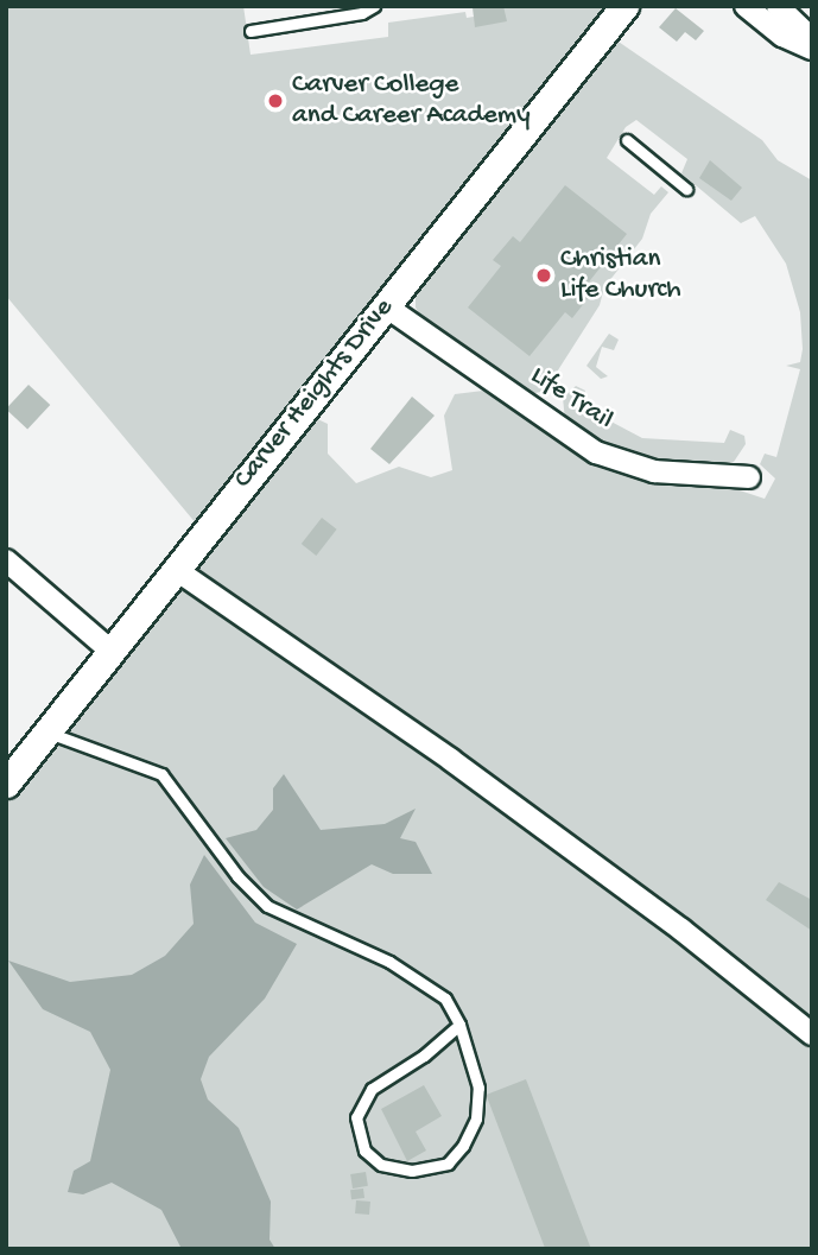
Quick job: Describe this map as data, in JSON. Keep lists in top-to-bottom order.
{
  "streets": {
    "street": ["Carver Heights Drive", "Life Trail"]
  },
  "crossings": [
    ["Carver Heights Drive", "Life Trail"]
  ],
  "places": ["Carver College and Career Academy", "Christian Life Church"]
}
